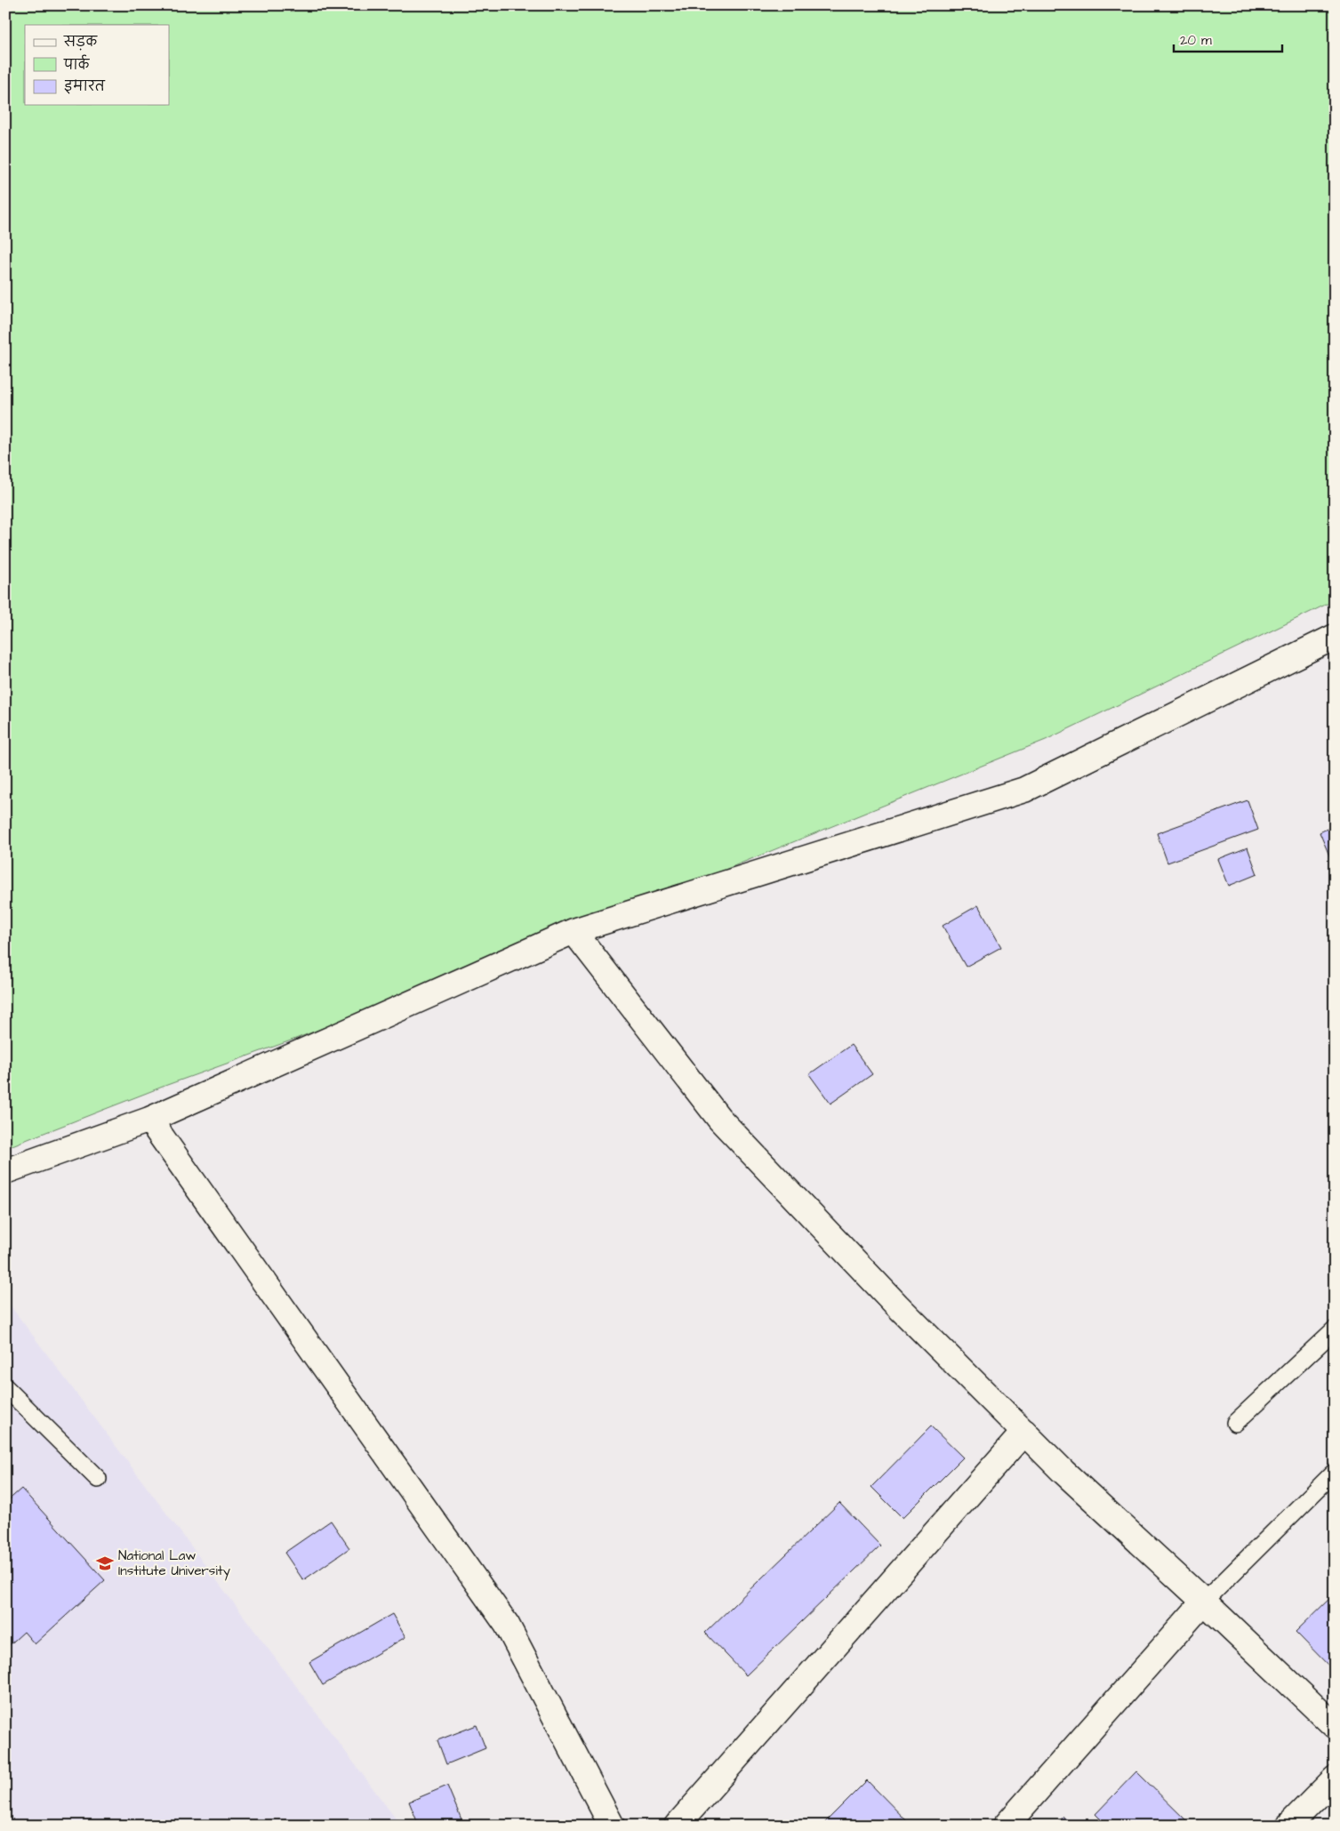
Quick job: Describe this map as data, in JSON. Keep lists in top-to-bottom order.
{
  "places": {
    "school or university": ["National Law Institute University"]
  },
  "legend": ["सड़क", "पार्क", "इमारत"],
  "scale_bar": "20 m"
}
